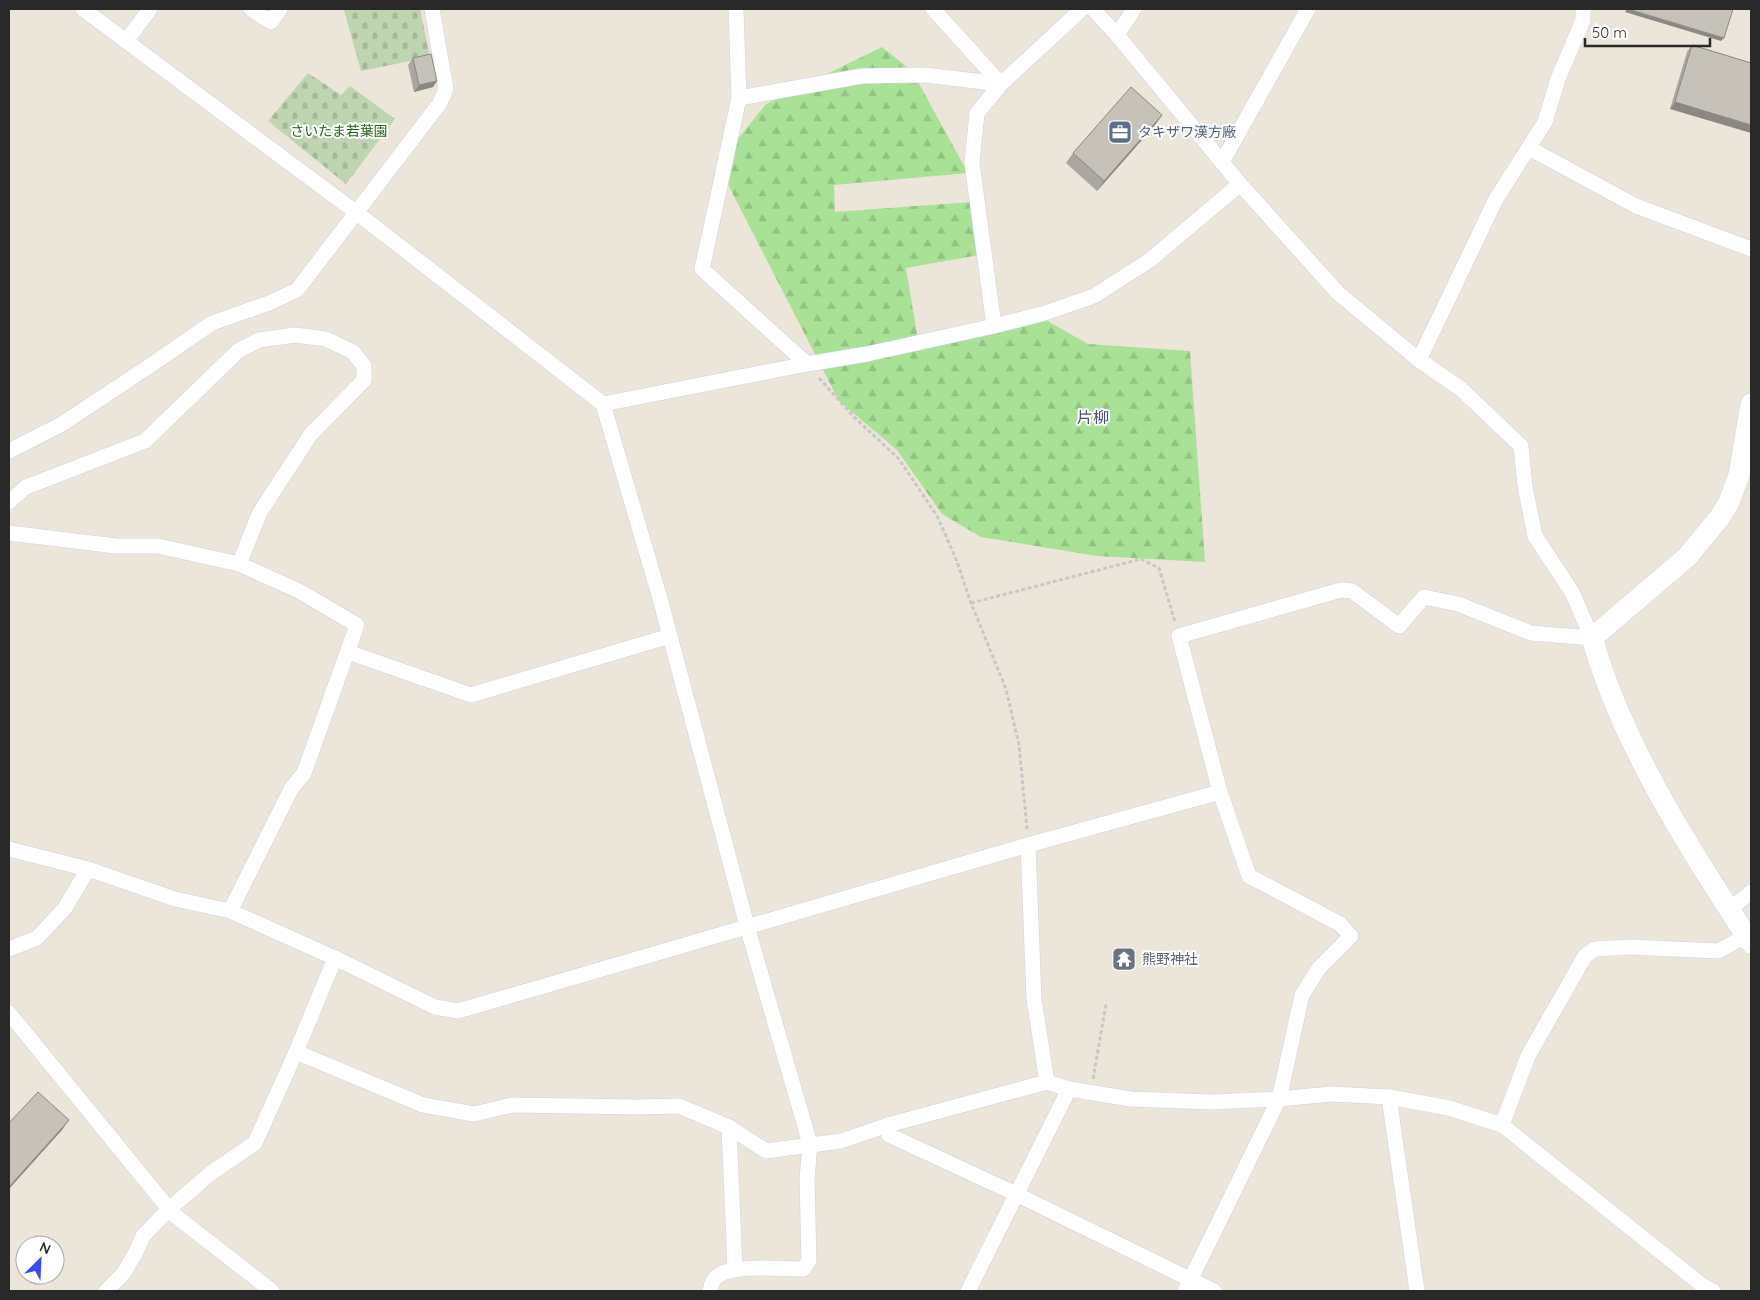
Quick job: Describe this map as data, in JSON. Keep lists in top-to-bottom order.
{
  "districts": ["片柳"],
  "parks": ["さいたま若葉園"],
  "places": {
    "office": ["タキザワ漢方廠"],
    "temple": ["熊野神社"]
  },
  "scale_bar": "50 m",
  "north": "top right"
}
